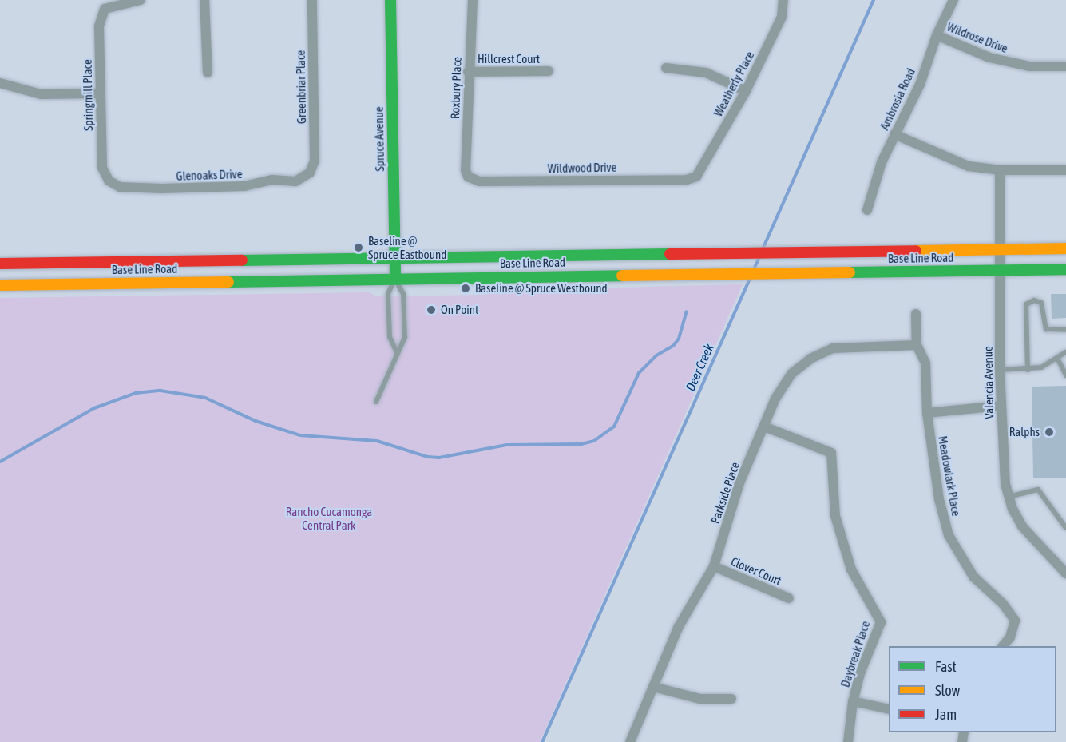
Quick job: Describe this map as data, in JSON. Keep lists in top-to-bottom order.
{
  "streets": {
    "main road": ["Spruce Avenue", "Base Line Road"],
    "street": [
      "Wildrose Drive",
      "Hillcrest Court",
      "Weatherly Place",
      "Greenbriar Place",
      "Roxbury Place",
      "Springmill Place",
      "Ambrosia Road",
      "Wildwood Drive",
      "Glenoaks Drive",
      "Valencia Avenue",
      "Meadowlark Place",
      "Parkside Place",
      "Clover Court",
      "Daybreak Place"
    ]
  },
  "crossings": [
    ["Wildrose Drive", "Ambrosia Road"],
    ["Hillcrest Court", "Roxbury Place"],
    ["Weatherly Place", "Wildwood Drive"],
    ["Greenbriar Place", "Glenoaks Drive"],
    ["Roxbury Place", "Wildwood Drive"],
    ["Springmill Place", "Glenoaks Drive"],
    ["Spruce Avenue", "Base Line Road"],
    ["Base Line Road", "Valencia Avenue"],
    ["Meadowlark Place", "Parkside Place"],
    ["Parkside Place", "Clover Court"],
    ["Parkside Place", "Daybreak Place"]
  ],
  "water": ["Deer Creek"],
  "parks": ["Rancho Cucamonga Central Park"],
  "places": [
    "Baseline @ Spruce Eastbound",
    "Baseline @ Spruce Westbound",
    "On Point",
    "Ralphs"
  ],
  "legend": ["Fast", "Slow", "Jam"]
}
